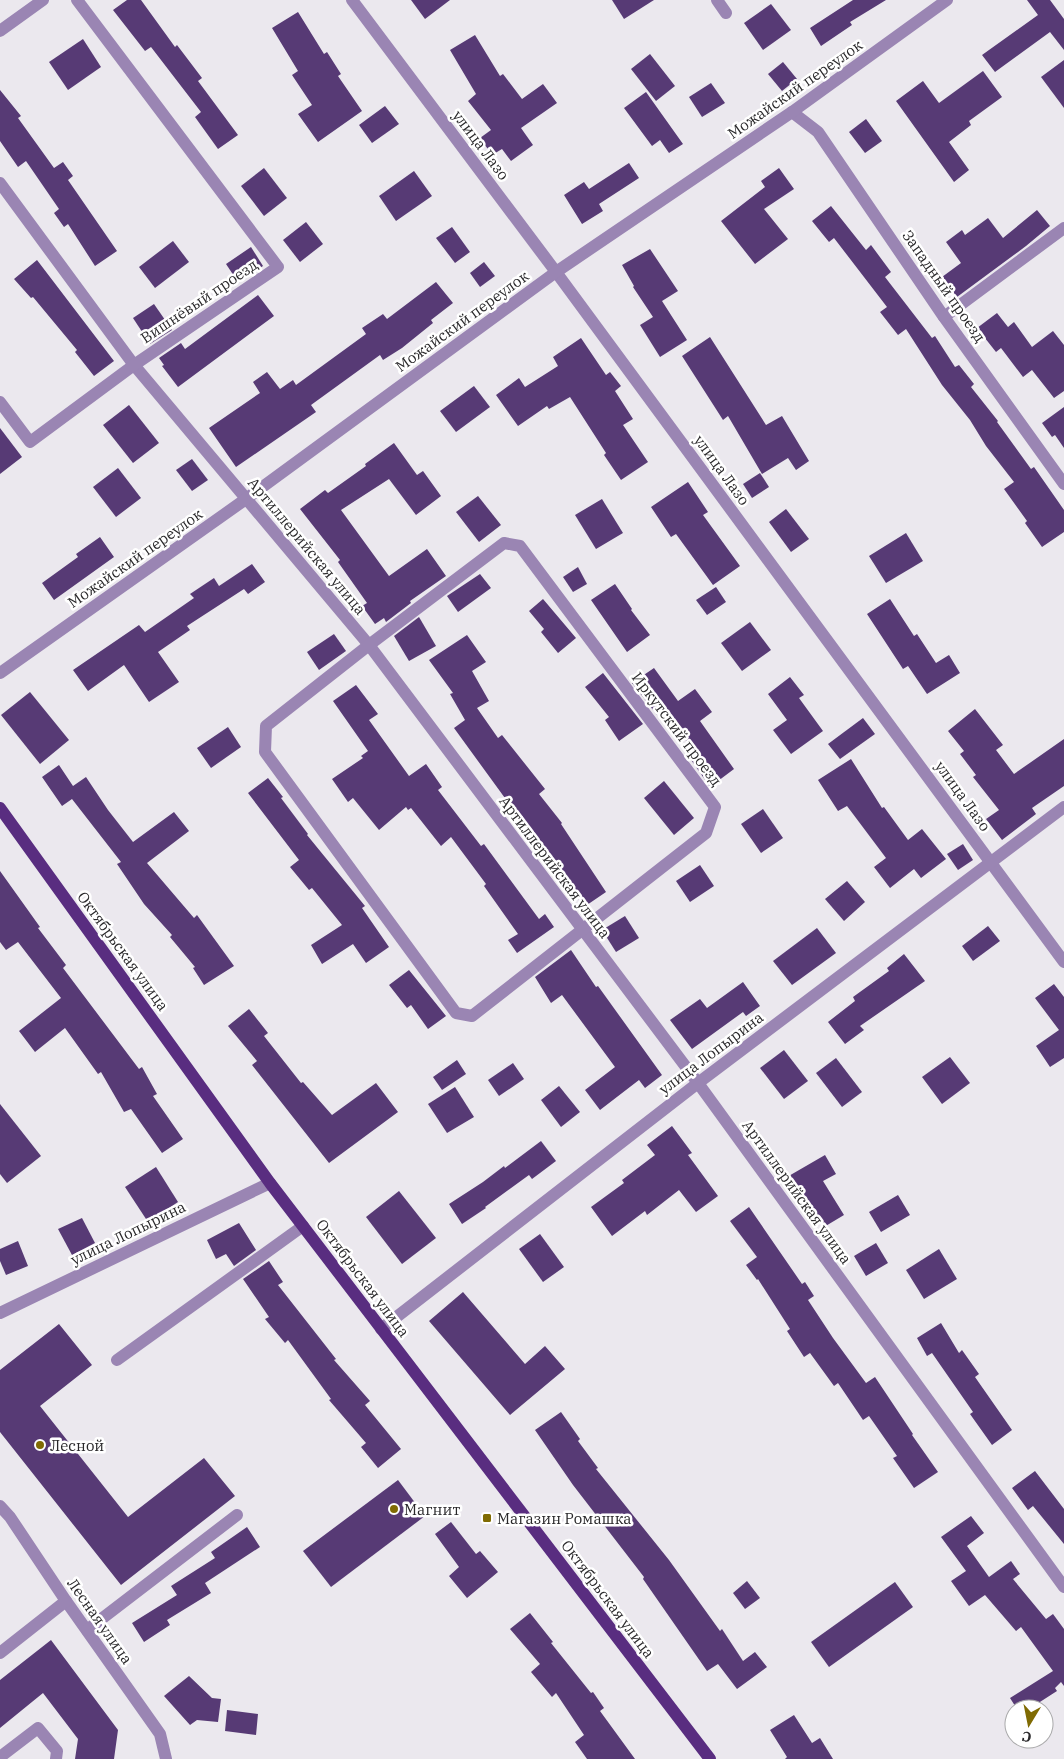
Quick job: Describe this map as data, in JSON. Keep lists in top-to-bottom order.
{
  "streets": {
    "main road": ["Октябрьская улица"],
    "street": [
      "Можайский переулок",
      "улица Лазо",
      "Западный проезд",
      "Вишнёвый проезд",
      "Артиллерийская улица",
      "Иркутский проезд",
      "улица Лопырина",
      "Лесная улица"
    ]
  },
  "crossings": [
    ["Можайский переулок", "улица Лазо"],
    ["Можайский переулок", "Западный проезд"],
    ["Можайский переулок", "Артиллерийская улица"],
    ["улица Лазо", "улица Лопырина"],
    ["Вишнёвый проезд", "Артиллерийская улица"],
    ["Артиллерийская улица", "Иркутский проезд"],
    ["Артиллерийская улица", "улица Лопырина"],
    ["Октябрьская улица", "улица Лопырина"]
  ],
  "places": {
    "other": ["Лесной", "Магнит"],
    "transit": ["Магазин Ромашка"]
  },
  "north": "bottom"
}
